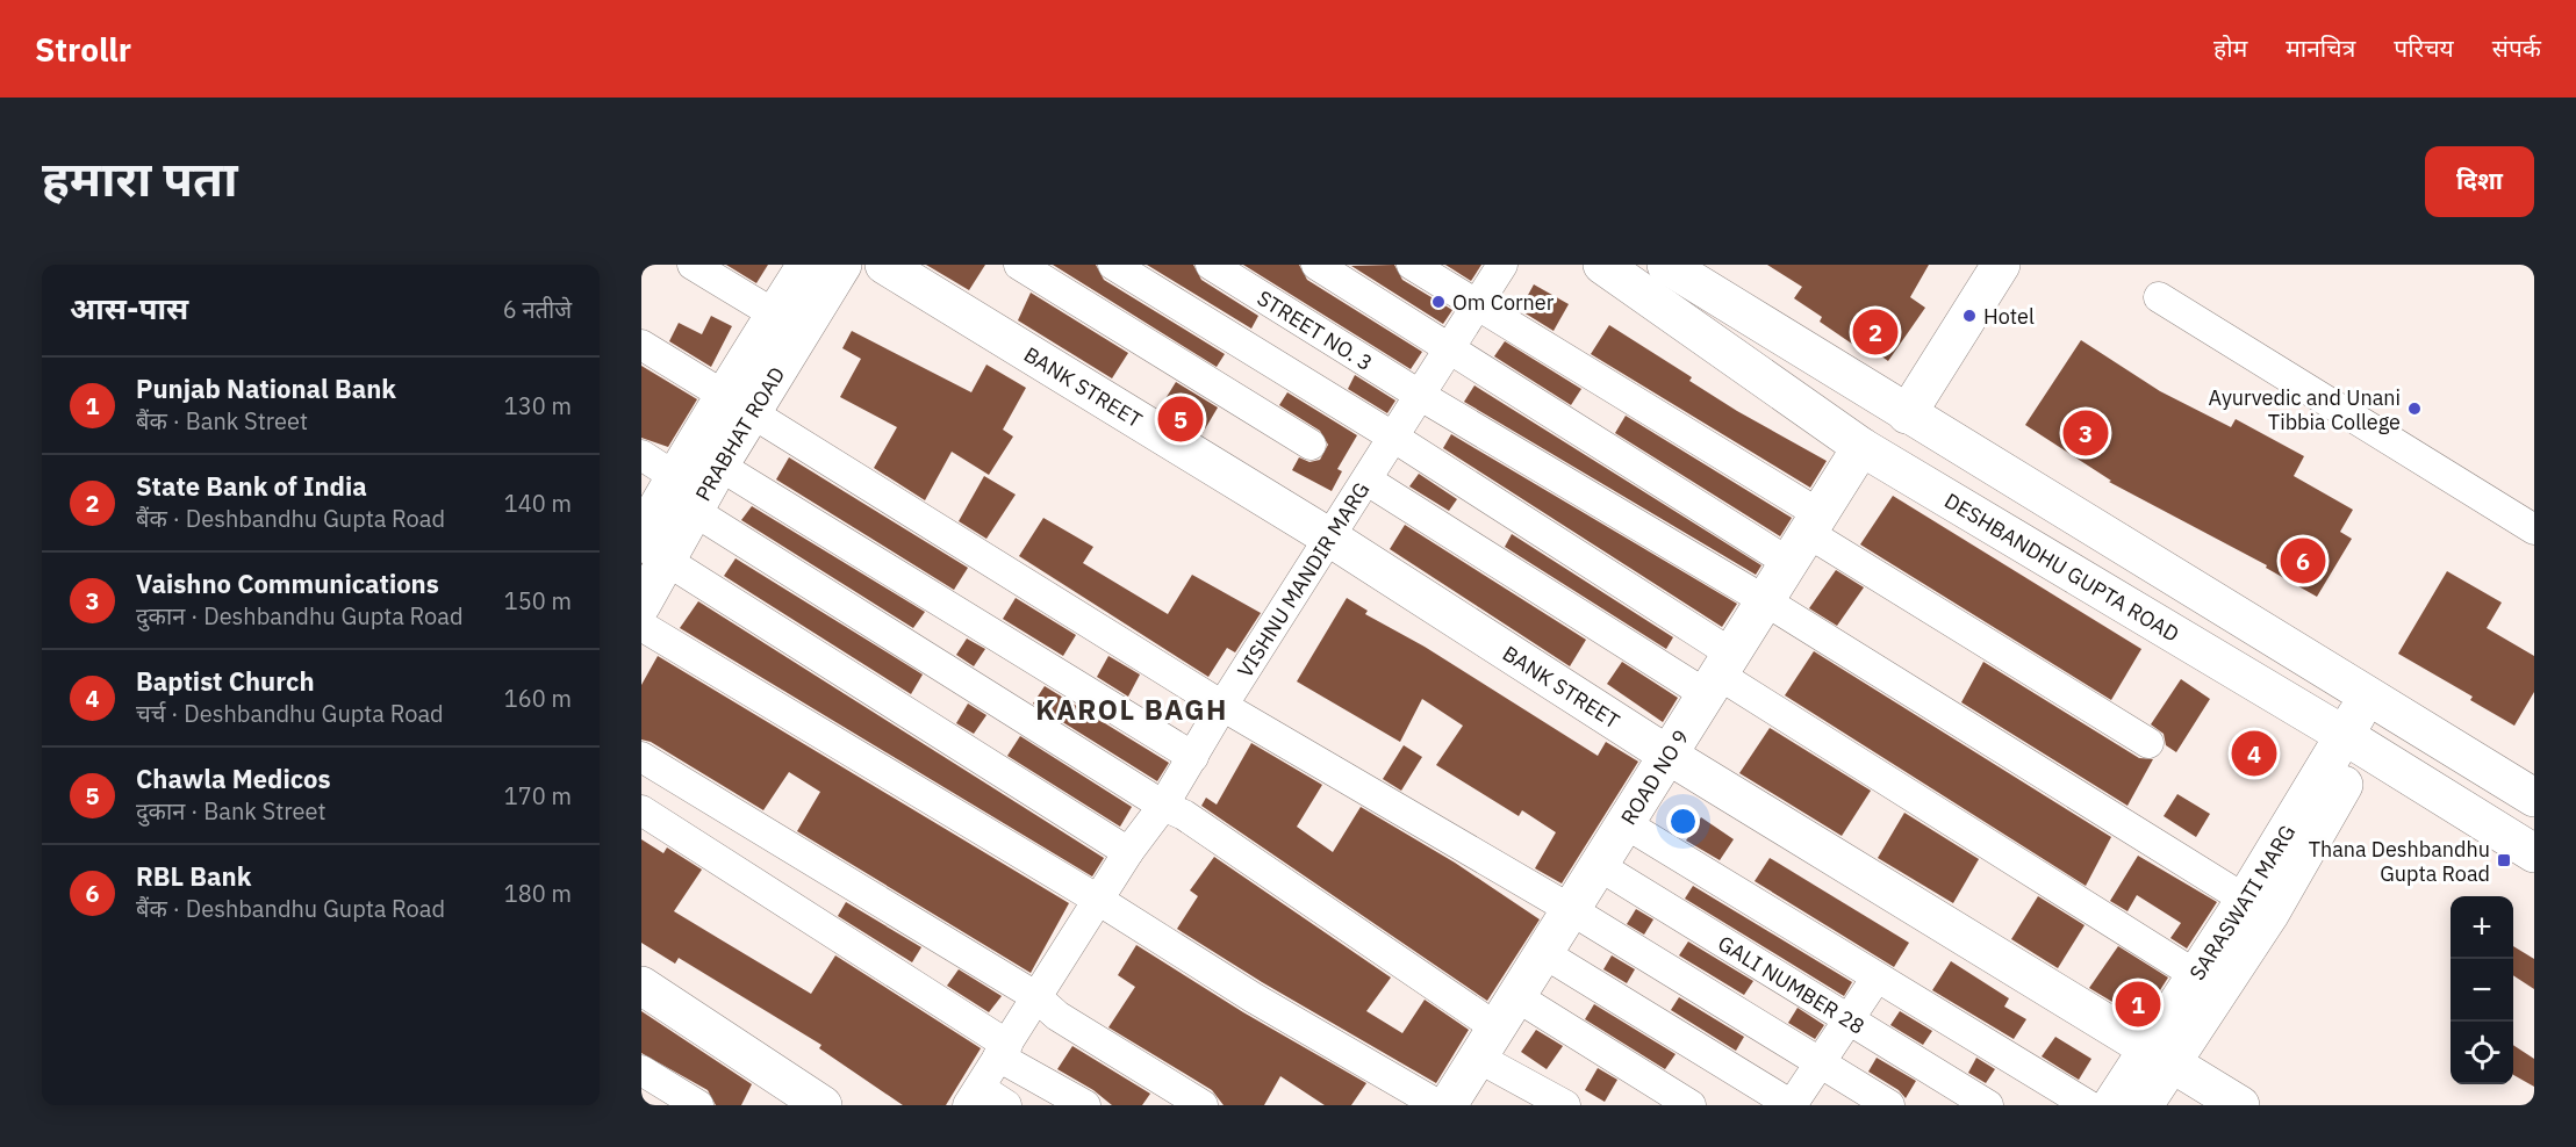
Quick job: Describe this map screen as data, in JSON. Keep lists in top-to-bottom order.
{
  "streets": {
    "street": [
      "STREET NO. 3",
      "BANK STREET",
      "PRABHAT ROAD",
      "DESHBANDHU GUPTA ROAD",
      "VISHNU MANDIR MARG",
      "ROAD NO 9",
      "SARASWATI MARG",
      "GALI NUMBER 28"
    ]
  },
  "crossings": [
    ["STREET NO. 3", "VISHNU MANDIR MARG"],
    ["STREET NO. 3", "ROAD NO 9"],
    ["STREET NO. 3", "SARASWATI MARG"],
    ["BANK STREET", "VISHNU MANDIR MARG"],
    ["BANK STREET", "ROAD NO 9"],
    ["BANK STREET", "SARASWATI MARG"],
    ["DESHBANDHU GUPTA ROAD", "ROAD NO 9"],
    ["DESHBANDHU GUPTA ROAD", "SARASWATI MARG"],
    ["ROAD NO 9", "GALI NUMBER 28"]
  ],
  "districts": ["KAROL BAGH"],
  "places": {
    "other": ["Om Corner", "Hotel", "Ayurvedic and Unani Tibbia College"],
    "transit": ["Thana Deshbandhu Gupta Road"]
  },
  "page": {
    "header": "Strollr",
    "nav": [
      "होम",
      "मानचित्र",
      "परिचय",
      "संपर्क"
    ],
    "title": "हमारा पता",
    "buttons": "दिशा",
    "heading": ["आस-पास", "6 नतीजे"],
    "pins": [
      "2",
      "5",
      "3",
      "6",
      "4",
      "1"
    ],
    "list": [
      {
        "mark": "1",
        "name": "Punjab National Bank",
        "note": "बैंक · Bank Street",
        "value": "130 m"
      },
      {
        "mark": "2",
        "name": "State Bank of India",
        "note": "बैंक · Deshbandhu Gupta Road",
        "value": "140 m"
      },
      {
        "mark": "3",
        "name": "Vaishno Communications",
        "note": "दुकान · Deshbandhu Gupta Road",
        "value": "150 m"
      },
      {
        "mark": "4",
        "name": "Baptist Church",
        "note": "चर्च · Deshbandhu Gupta Road",
        "value": "160 m"
      },
      {
        "mark": "5",
        "name": "Chawla Medicos",
        "note": "दुकान · Bank Street",
        "value": "170 m"
      },
      {
        "mark": "6",
        "name": "RBL Bank",
        "note": "बैंक · Deshbandhu Gupta Road",
        "value": "180 m"
      }
    ],
    "map_buttons": ["+", "−"]
  }
}
